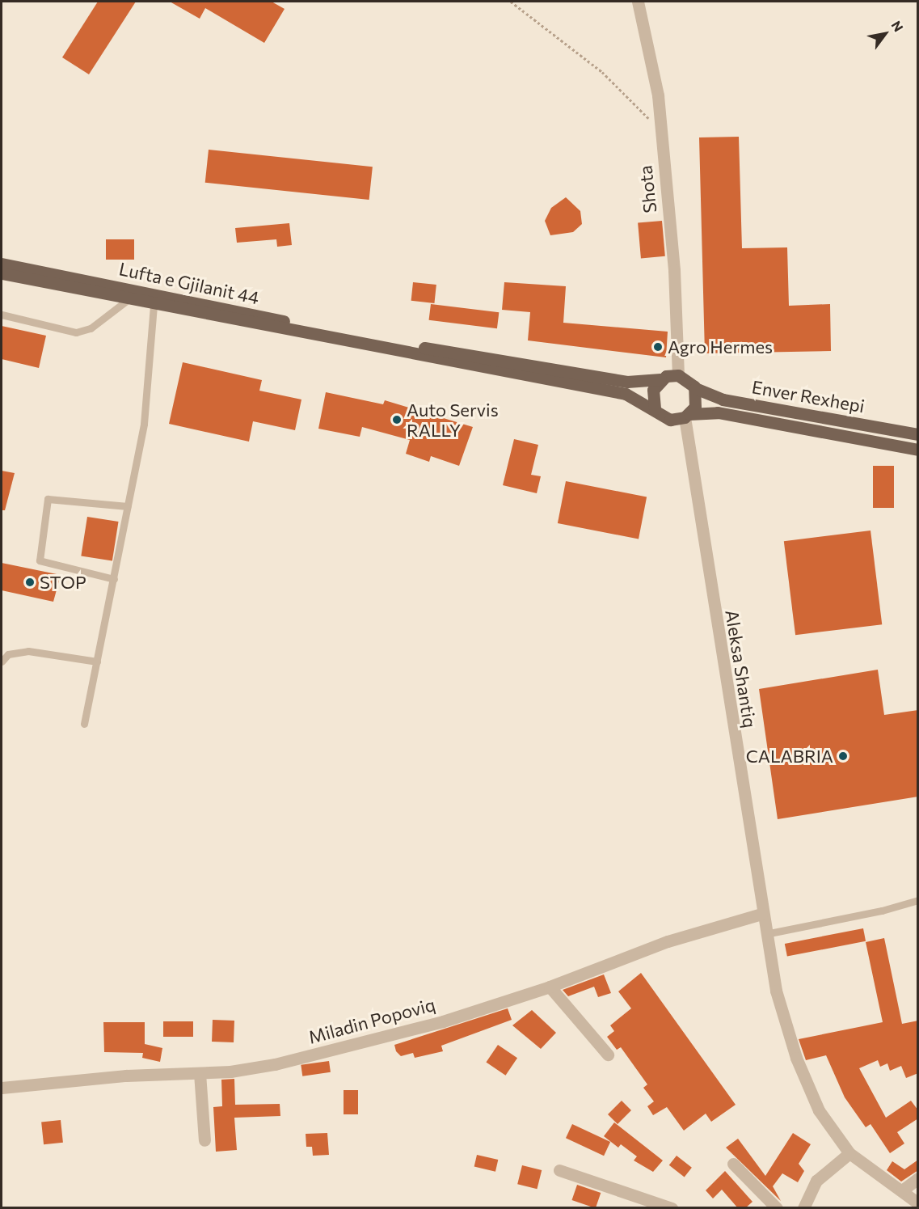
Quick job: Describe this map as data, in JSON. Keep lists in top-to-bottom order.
{
  "streets": {
    "main road": ["Lufta e Gjilanit 44", "Enver Rexhepi"],
    "street": ["Shota", "Aleksa Shantiq", "Miladin Popoviq"]
  },
  "crossings": [
    ["Shota", "Lufta e Gjilanit 44"],
    ["Shota", "Enver Rexhepi"],
    ["Shota", "Aleksa Shantiq"],
    ["Lufta e Gjilanit 44", "Enver Rexhepi"],
    ["Lufta e Gjilanit 44", "Aleksa Shantiq"],
    ["Enver Rexhepi", "Aleksa Shantiq"],
    ["Aleksa Shantiq", "Miladin Popoviq"]
  ],
  "places": [
    "Agro Hermes",
    "Auto Servis RALLY",
    "STOP",
    "CALABRIA"
  ],
  "north": "top right"
}
